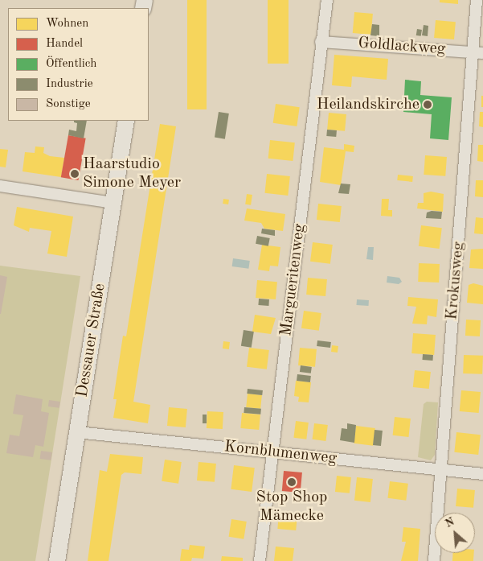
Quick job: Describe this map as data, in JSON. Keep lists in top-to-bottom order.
{
  "streets": {
    "main road": ["Dessauer Straße"],
    "street": [
      "Goldlackweg",
      "Margueritenweg",
      "Krokusweg",
      "Kornblumenweg"
    ]
  },
  "crossings": [
    ["Goldlackweg", "Margueritenweg"],
    ["Goldlackweg", "Krokusweg"],
    ["Margueritenweg", "Kornblumenweg"],
    ["Krokusweg", "Kornblumenweg"],
    ["Dessauer Straße", "Kornblumenweg"]
  ],
  "places": ["Heilandskirche", "Haarstudio Simone Meyer", "Stop Shop Mämecke"],
  "legend": [
    "Wohnen",
    "Handel",
    "Öffentlich",
    "Industrie",
    "Sonstige"
  ],
  "north": "top left"
}
